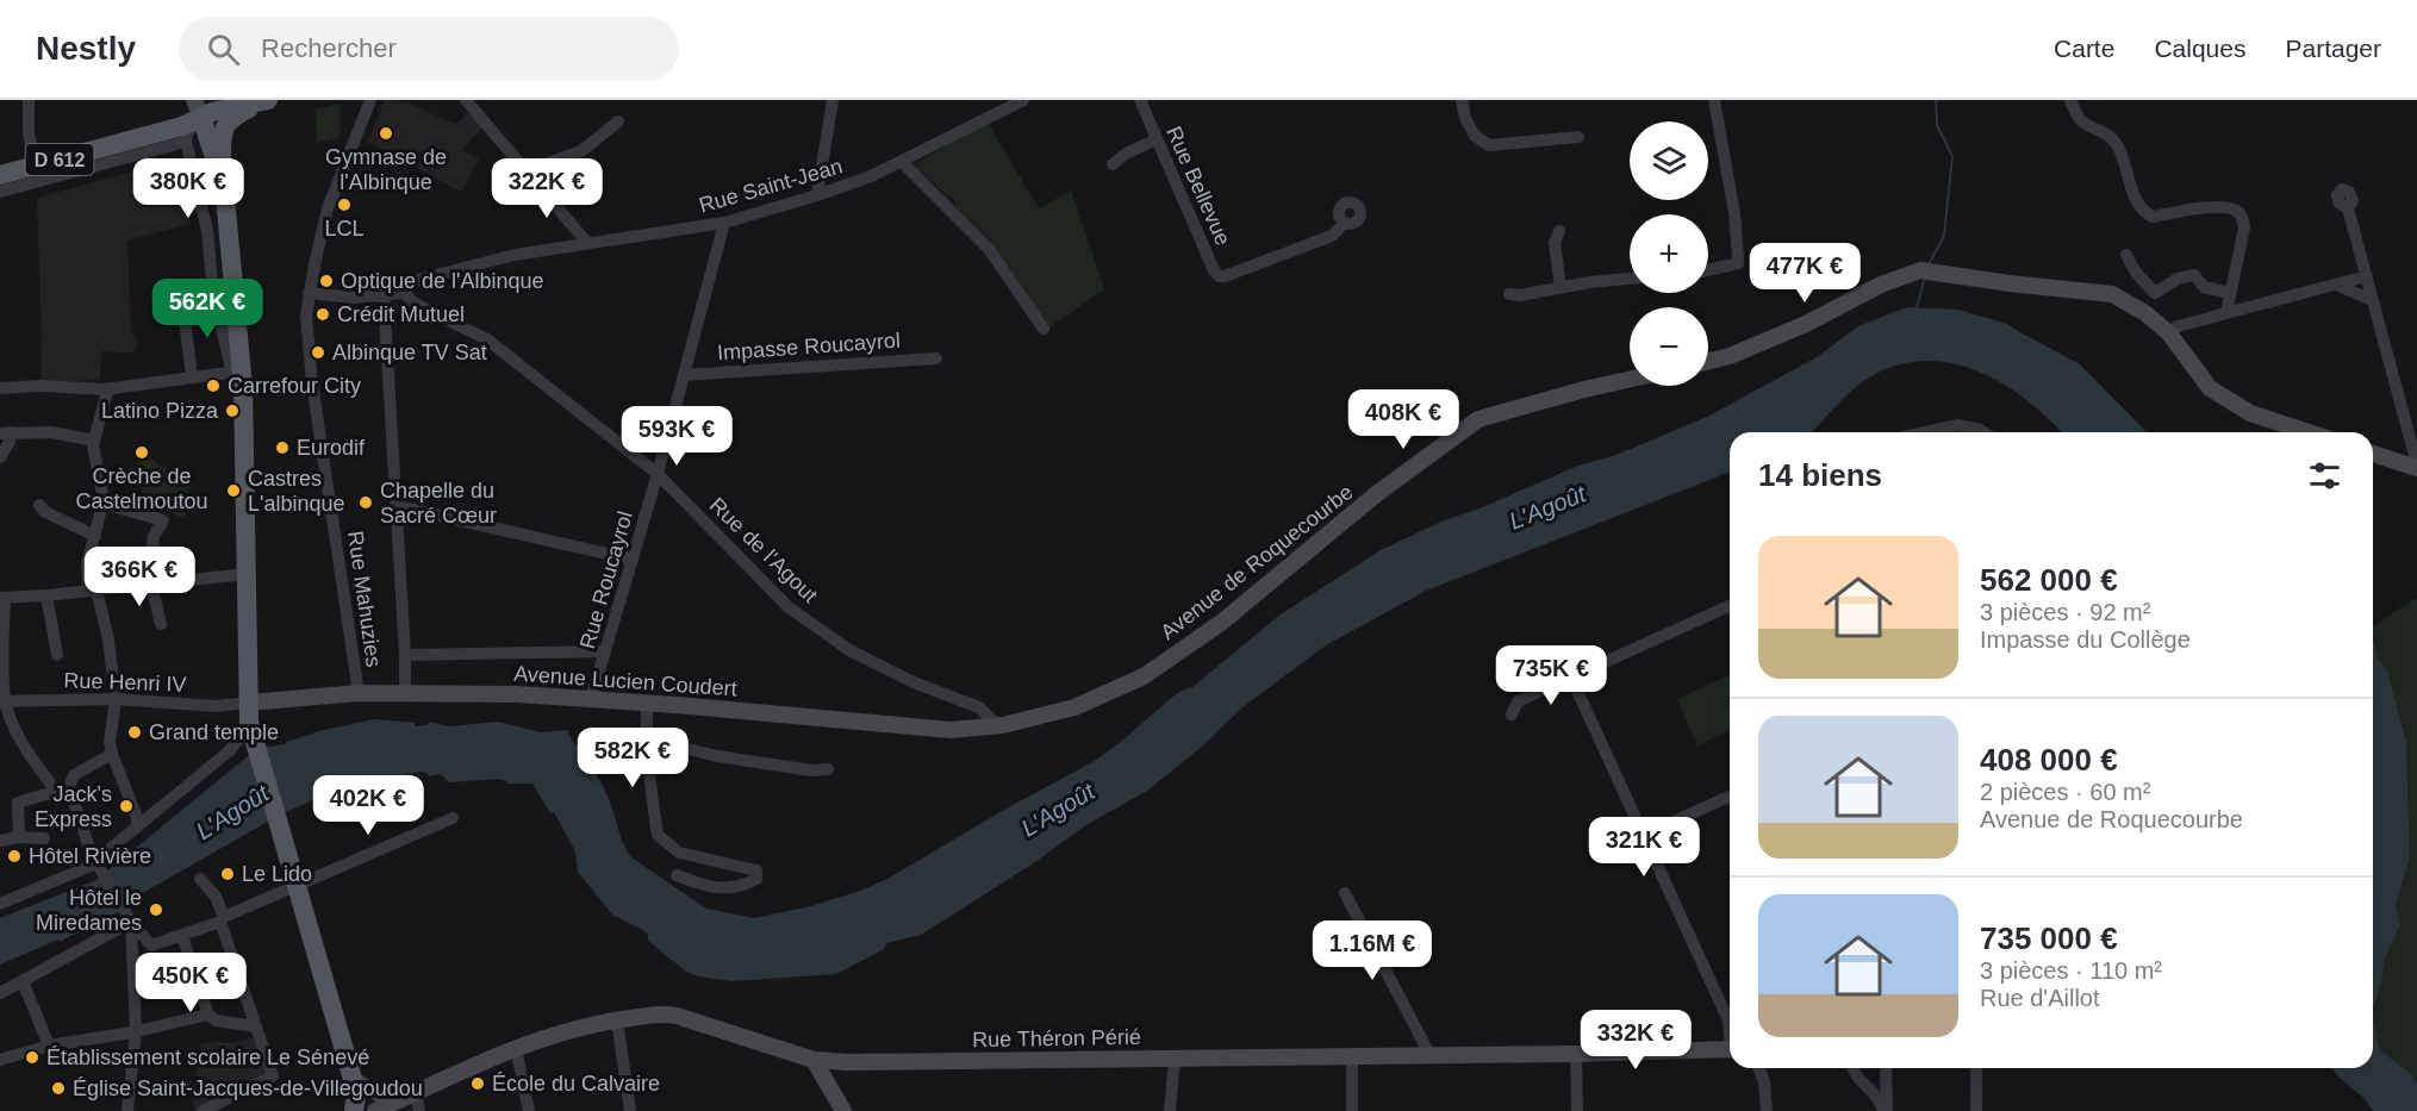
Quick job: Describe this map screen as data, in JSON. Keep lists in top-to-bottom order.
{
  "streets": {
    "main road": [
      "D 612",
      "Avenue de Roquecourbe",
      "Avenue Lucien Coudert",
      "Rue Théron Périé"
    ],
    "street": [
      "Rue Saint-Jean",
      "Rue Bellevue",
      "Impasse Roucayrol",
      "Rue de l'Agout",
      "Rue Roucayrol",
      "Rue Mahuzies",
      "Rue Henri IV"
    ]
  },
  "crossings": [
    ["Rue Saint-Jean", "Rue de l'Agout"],
    ["Rue Saint-Jean", "Rue Roucayrol"],
    ["Rue Saint-Jean", "Rue Mahuzies"],
    ["Impasse Roucayrol", "Rue Roucayrol"],
    ["Rue de l'Agout", "Avenue de Roquecourbe"],
    ["Rue de l'Agout", "Rue Roucayrol"],
    ["Rue de l'Agout", "Avenue Lucien Coudert"],
    ["Avenue de Roquecourbe", "Avenue Lucien Coudert"],
    ["Rue Roucayrol", "Avenue Lucien Coudert"],
    ["Rue Mahuzies", "Avenue Lucien Coudert"],
    ["Avenue Lucien Coudert", "Rue Henri IV"]
  ],
  "water": ["L'Agoût"],
  "places": [
    "Gymnase de l'Albinque",
    "LCL",
    "Optique de l'Albinque",
    "Crédit Mutuel",
    "Albinque TV Sat",
    "Carrefour City",
    "Latino Pizza",
    "Eurodif",
    "Crèche de Castelmoutou",
    "Castres L'albinque",
    "Chapelle du Sacré Cœur",
    "Grand temple",
    "Jack's Express",
    "Hôtel Rivière",
    "Le Lido",
    "Hôtel le Miredames",
    "Établissement scolaire Le Sénevé",
    "École du Calvaire",
    "Église Saint-Jacques-de-Villegoudou"
  ],
  "page": {
    "header": "Nestly",
    "search": "Rechercher",
    "nav": ["Carte", "Calques", "Partager"],
    "map_buttons": ["+", "−"],
    "price": [
      "380K €",
      "322K €",
      "477K €",
      "562K €",
      "408K €",
      "593K €",
      "366K €",
      "735K €",
      "582K €",
      "402K €",
      "321K €",
      "1.16M €",
      "450K €",
      "332K €"
    ],
    "heading": "14 biens",
    "list": [
      {
        "name": "562 000 €",
        "note": "3 pièces · 92 m² · Impasse du Collège"
      },
      {
        "name": "408 000 €",
        "note": "2 pièces · 60 m² · Avenue de Roquecourbe"
      },
      {
        "name": "735 000 €",
        "note": "3 pièces · 110 m² · Rue d'Aillot"
      }
    ]
  }
}
